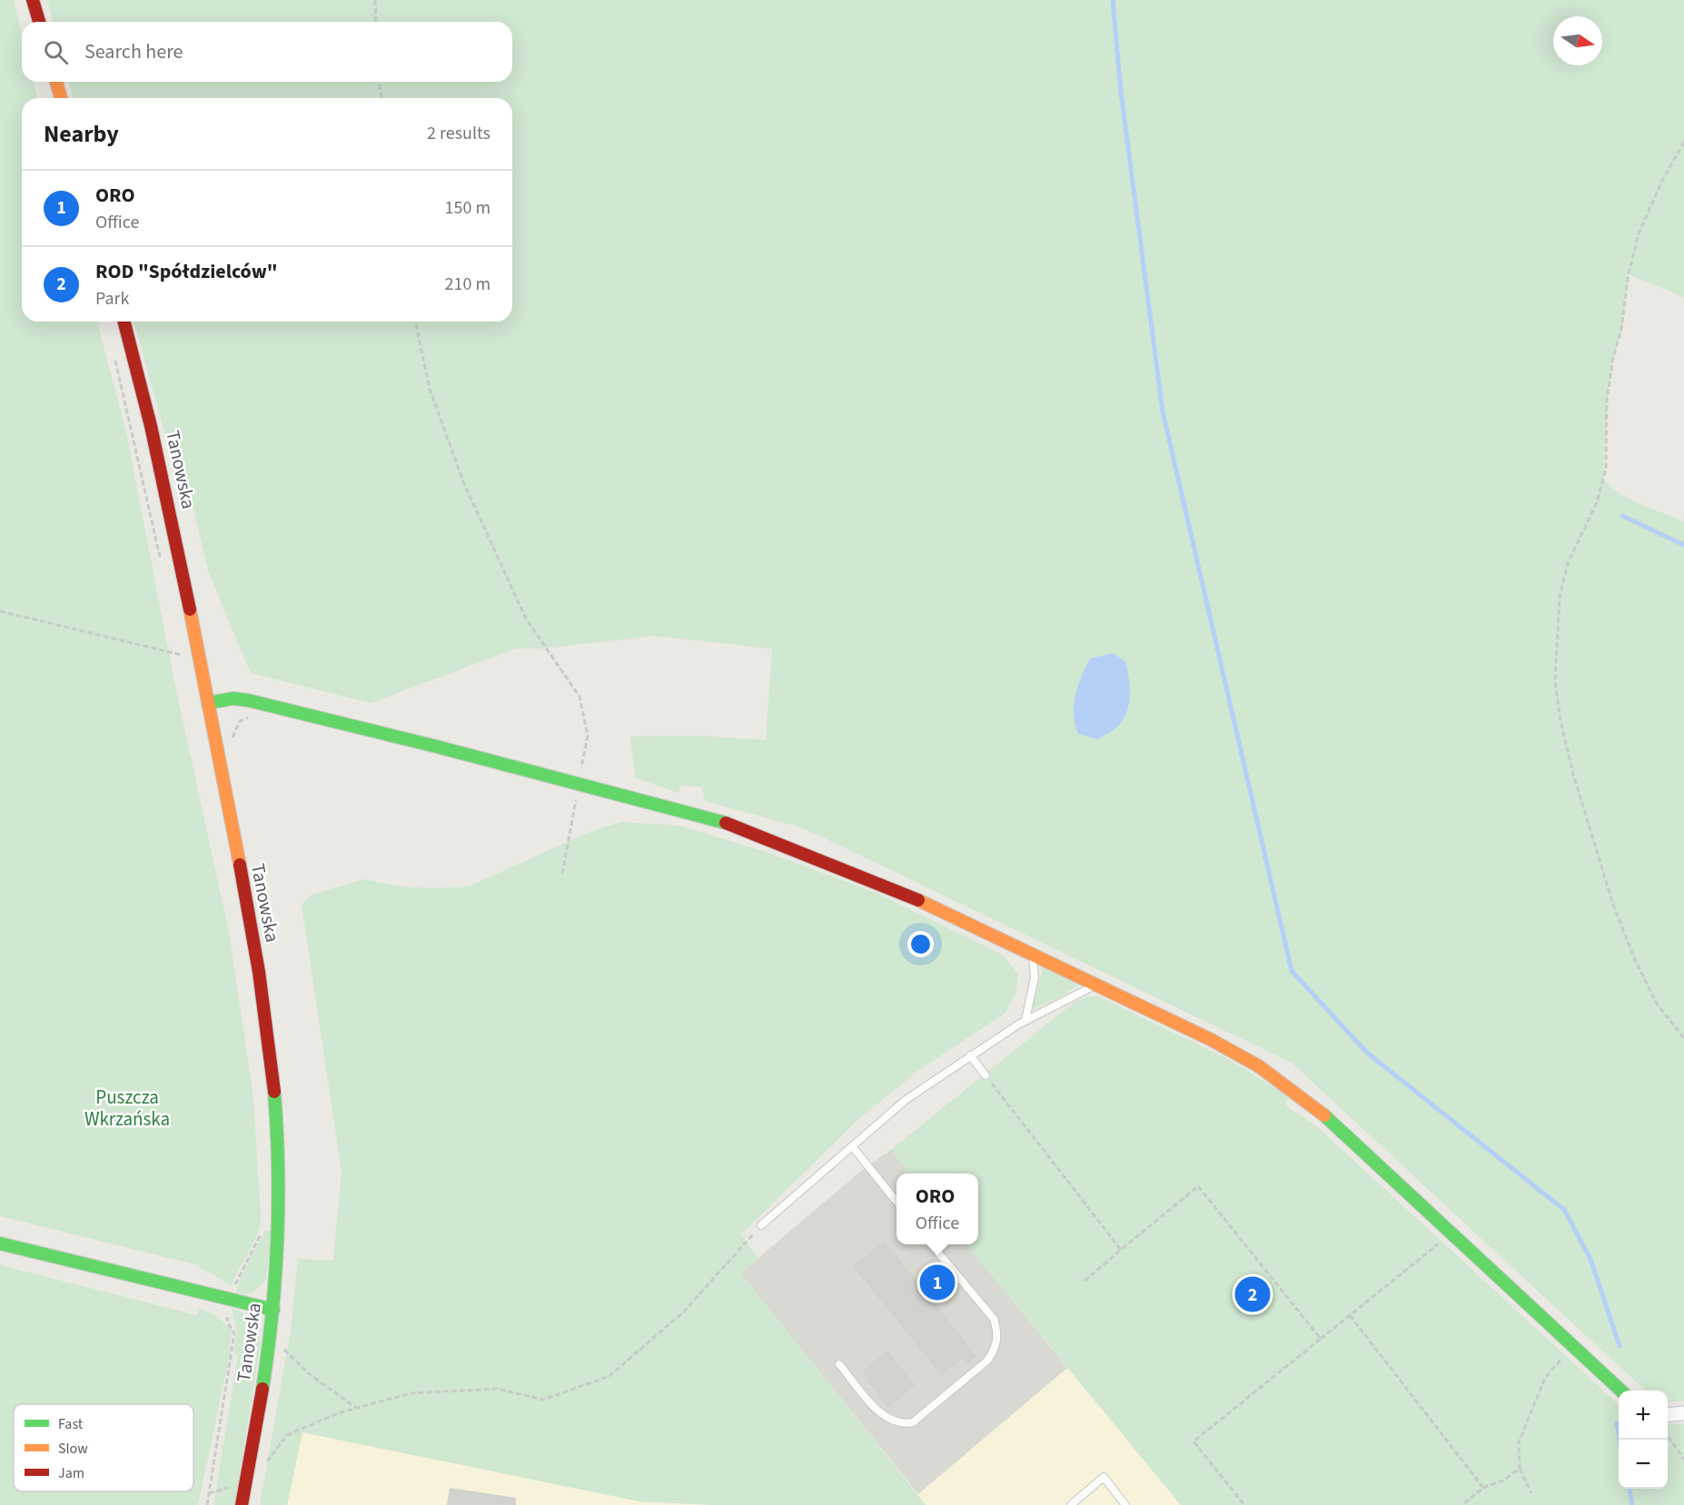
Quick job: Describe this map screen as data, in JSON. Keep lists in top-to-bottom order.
{
  "streets": {
    "street": ["Tanowska"]
  },
  "parks": ["Puszcza Wkrzańska"],
  "legend": ["Fast", "Slow", "Jam"],
  "north": "right",
  "page": {
    "search": "Search here",
    "heading": ["Nearby", "2 results"],
    "list": [
      {
        "mark": "1",
        "name": "ORO",
        "note": "Office",
        "value": "150 m"
      },
      {
        "mark": "2",
        "name": "ROD \"Spółdzielców\"",
        "note": "Park",
        "value": "210 m"
      }
    ],
    "popup": ["ORO", "Office"],
    "pins": ["1", "2"],
    "map_buttons": ["+", "−"]
  }
}
